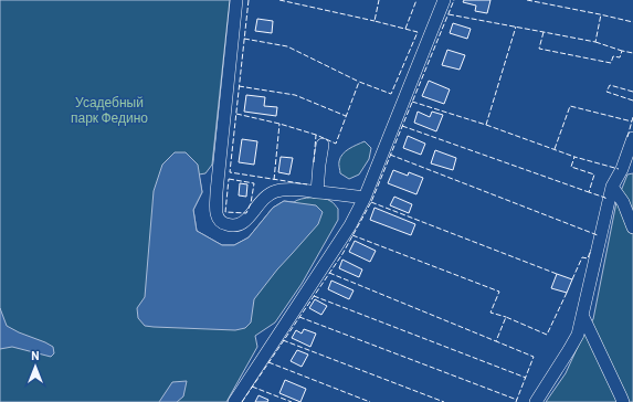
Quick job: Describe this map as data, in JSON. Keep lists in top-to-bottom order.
{
  "parks": ["Усадебный парк Федино"],
  "north": "top"
}
